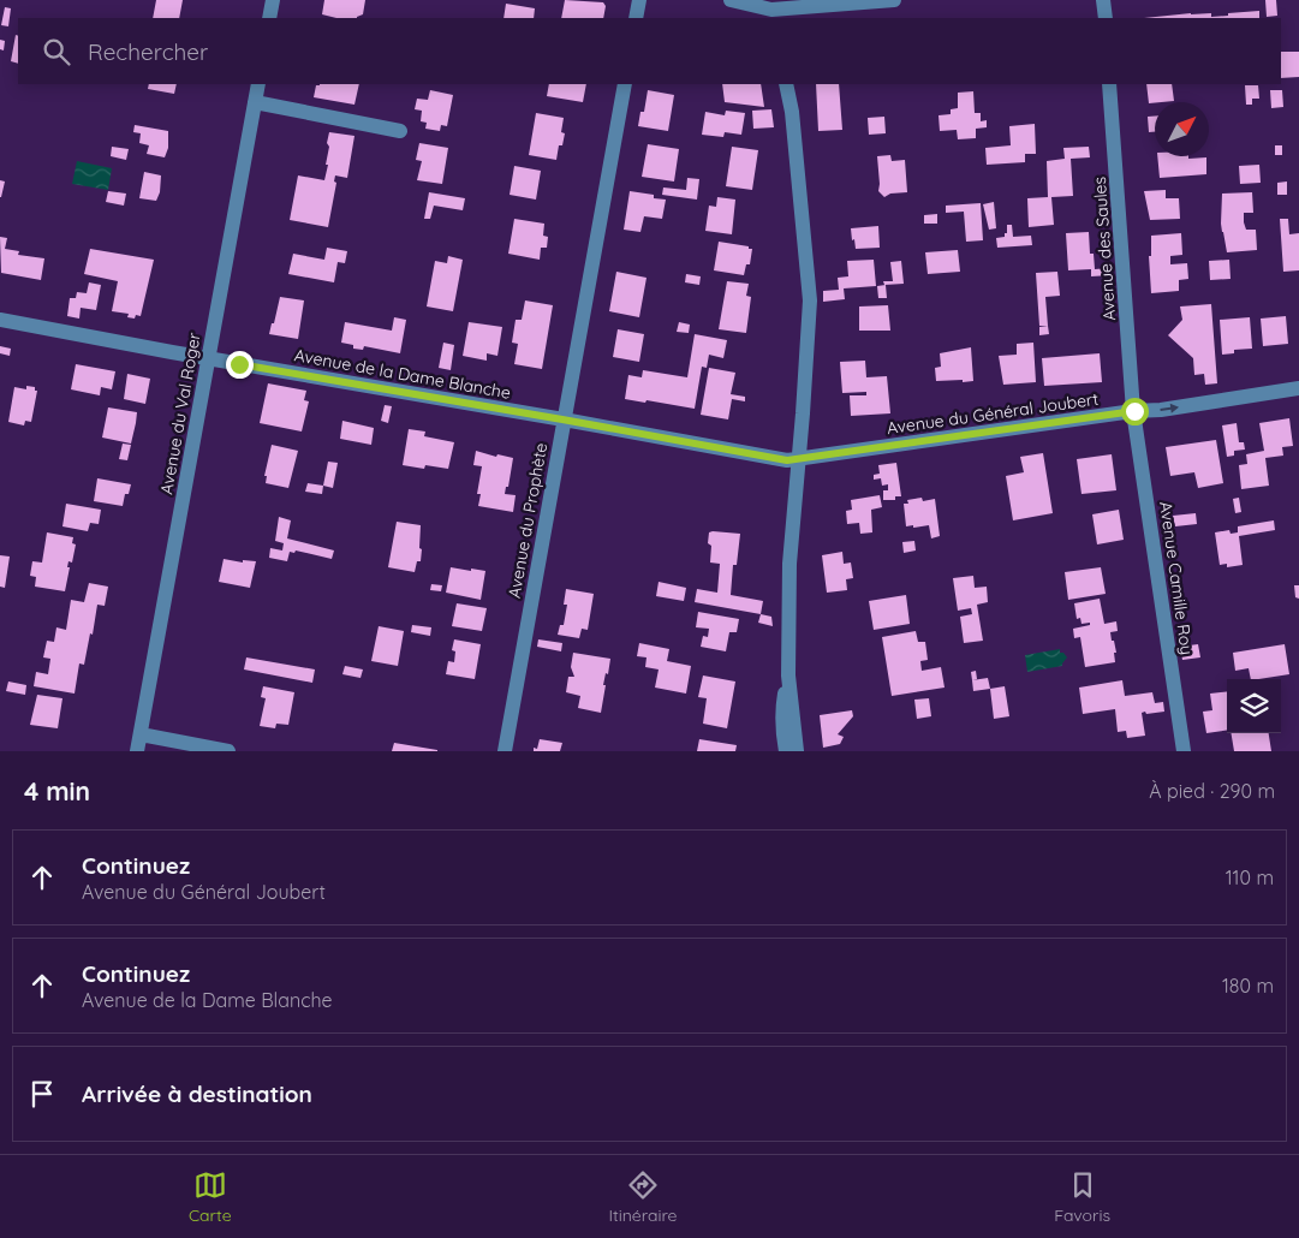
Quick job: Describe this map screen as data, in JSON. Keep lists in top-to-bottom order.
{
  "streets": {
    "street": [
      "Avenue des Saules",
      "Avenue de la Dame Blanche",
      "Avenue du Val Roger",
      "Avenue du Général Joubert",
      "Avenue du Prophète",
      "Avenue Camille Roy"
    ]
  },
  "crossings": [
    ["Avenue des Saules", "Avenue du Général Joubert"],
    ["Avenue des Saules", "Avenue Camille Roy"],
    ["Avenue de la Dame Blanche", "Avenue du Val Roger"],
    ["Avenue de la Dame Blanche", "Avenue du Général Joubert"],
    ["Avenue de la Dame Blanche", "Avenue du Prophète"],
    ["Avenue du Général Joubert", "Avenue Camille Roy"]
  ],
  "north": "top right",
  "page": {
    "search": "Rechercher",
    "heading": ["4 min", "À pied · 290 m"],
    "list": [
      ["Continuez", "Avenue du Général Joubert", "110 m"],
      ["Continuez", "Avenue de la Dame Blanche", "180 m"],
      "Arrivée à destination"
    ],
    "nav": ["Carte", "Itinéraire", "Favoris"]
  }
}
